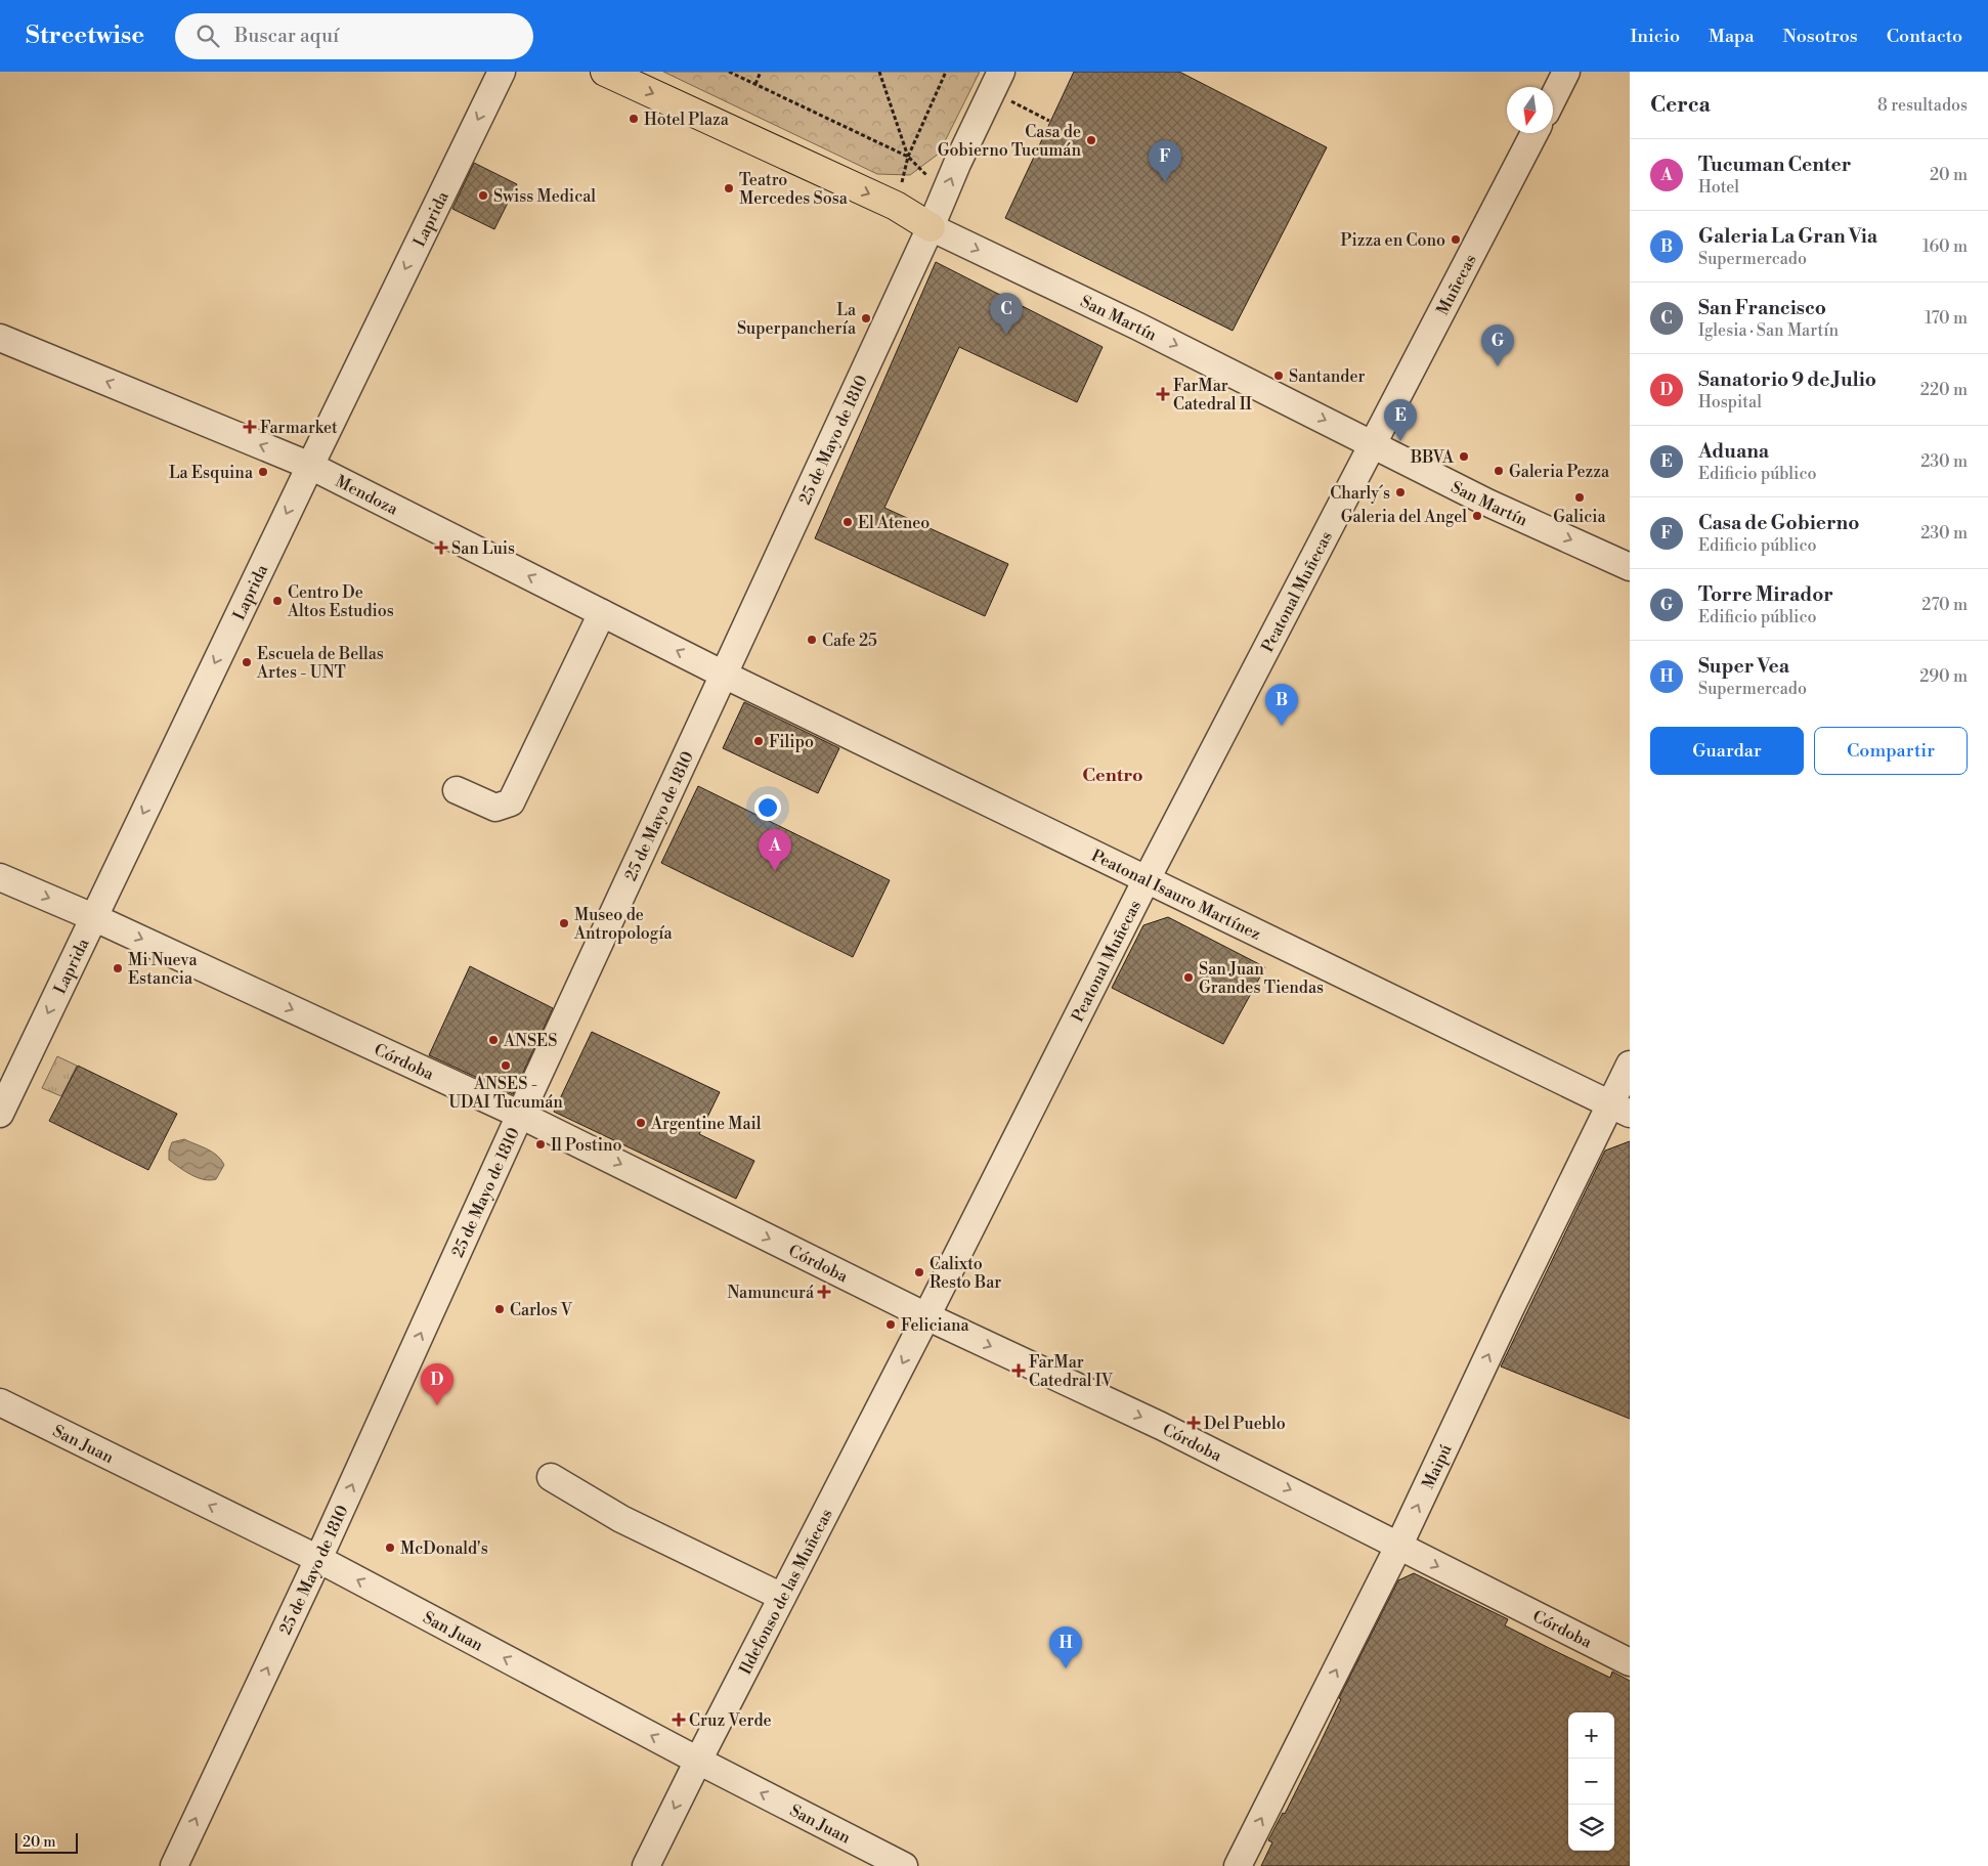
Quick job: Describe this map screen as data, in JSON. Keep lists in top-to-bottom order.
{
  "streets": {
    "main road": ["San Martín"],
    "street": [
      "Laprida",
      "Muñecas",
      "25 de Mayo de 1810",
      "Mendoza",
      "Peatonal Muñecas",
      "Peatonal Isauro Martínez",
      "Córdoba",
      "San Juan",
      "Maipú",
      "Ildefonso de las Muñecas"
    ]
  },
  "crossings": [
    ["Laprida", "Mendoza"],
    ["Laprida", "Córdoba"],
    ["Muñecas", "San Martín"],
    ["Muñecas", "Peatonal Muñecas"],
    ["San Martín", "25 de Mayo de 1810"],
    ["San Martín", "Peatonal Muñecas"],
    ["25 de Mayo de 1810", "Mendoza"],
    ["25 de Mayo de 1810", "Peatonal Isauro Martínez"],
    ["25 de Mayo de 1810", "Córdoba"],
    ["25 de Mayo de 1810", "San Juan"],
    ["Mendoza", "Peatonal Isauro Martínez"],
    ["Peatonal Muñecas", "Peatonal Isauro Martínez"],
    ["Peatonal Muñecas", "Córdoba"],
    ["Peatonal Muñecas", "Ildefonso de las Muñecas"],
    ["Peatonal Isauro Martínez", "Maipú"],
    ["Córdoba", "Maipú"],
    ["Córdoba", "Ildefonso de las Muñecas"],
    ["San Juan", "Ildefonso de las Muñecas"]
  ],
  "one_way": [
    "Laprida",
    "San Martín",
    "25 de Mayo de 1810",
    "Mendoza",
    "Córdoba",
    "San Juan",
    "Maipú",
    "Ildefonso de las Muñecas"
  ],
  "districts": ["Centro"],
  "places": {
    "other": [
      "Hotel Plaza",
      "Casa de Gobierno Tucumán",
      "Teatro Mercedes Sosa",
      "Swiss Medical",
      "Pizza en Cono",
      "La Superpanchería",
      "Santander",
      "BBVA",
      "Galeria Pezza",
      "La Esquina",
      "Charly´s",
      "Galicia",
      "Galeria del Angel",
      "El Ateneo",
      "Centro De Altos Estudios",
      "Cafe 25",
      "Escuela de Bellas Artes - UNT",
      "Filipo",
      "Museo de Antropología",
      "Mi Nueva Estancia",
      "San Juan Grandes Tiendas",
      "ANSES",
      "ANSES - UDAI Tucumán",
      "Argentine Mail",
      "Il Postino",
      "Calixto Resto Bar",
      "Carlos V",
      "Feliciana",
      "McDonald's"
    ],
    "health": [
      "FarMar Catedral II",
      "Farmarket",
      "San Luis",
      "Namuncurá",
      "FarMar Catedral IV",
      "Del Pueblo",
      "Cruz Verde"
    ]
  },
  "scale_bar": "20 m",
  "north": "bottom",
  "page": {
    "header": "Streetwise",
    "search": "Buscar aquí",
    "nav": [
      "Inicio",
      "Mapa",
      "Nosotros",
      "Contacto"
    ],
    "heading": ["Cerca", "8 resultados"],
    "list": [
      {
        "mark": "A",
        "name": "Tucuman Center",
        "note": "Hotel",
        "value": "20 m"
      },
      {
        "mark": "B",
        "name": "Galeria La Gran Via",
        "note": "Supermercado",
        "value": "160 m"
      },
      {
        "mark": "C",
        "name": "San Francisco",
        "note": "Iglesia · San Martín",
        "value": "170 m"
      },
      {
        "mark": "D",
        "name": "Sanatorio 9 de Julio",
        "note": "Hospital",
        "value": "220 m"
      },
      {
        "mark": "E",
        "name": "Aduana",
        "note": "Edificio público",
        "value": "230 m"
      },
      {
        "mark": "F",
        "name": "Casa de Gobierno",
        "note": "Edificio público",
        "value": "230 m"
      },
      {
        "mark": "G",
        "name": "Torre Mirador",
        "note": "Edificio público",
        "value": "270 m"
      },
      {
        "mark": "H",
        "name": "Super Vea",
        "note": "Supermercado",
        "value": "290 m"
      }
    ],
    "pins": [
      "F",
      "C",
      "G",
      "E",
      "B",
      "A",
      "D",
      "H"
    ],
    "buttons": ["Guardar", "Compartir"],
    "map_buttons": ["+", "−"],
    "scale": "20 m"
  }
}
